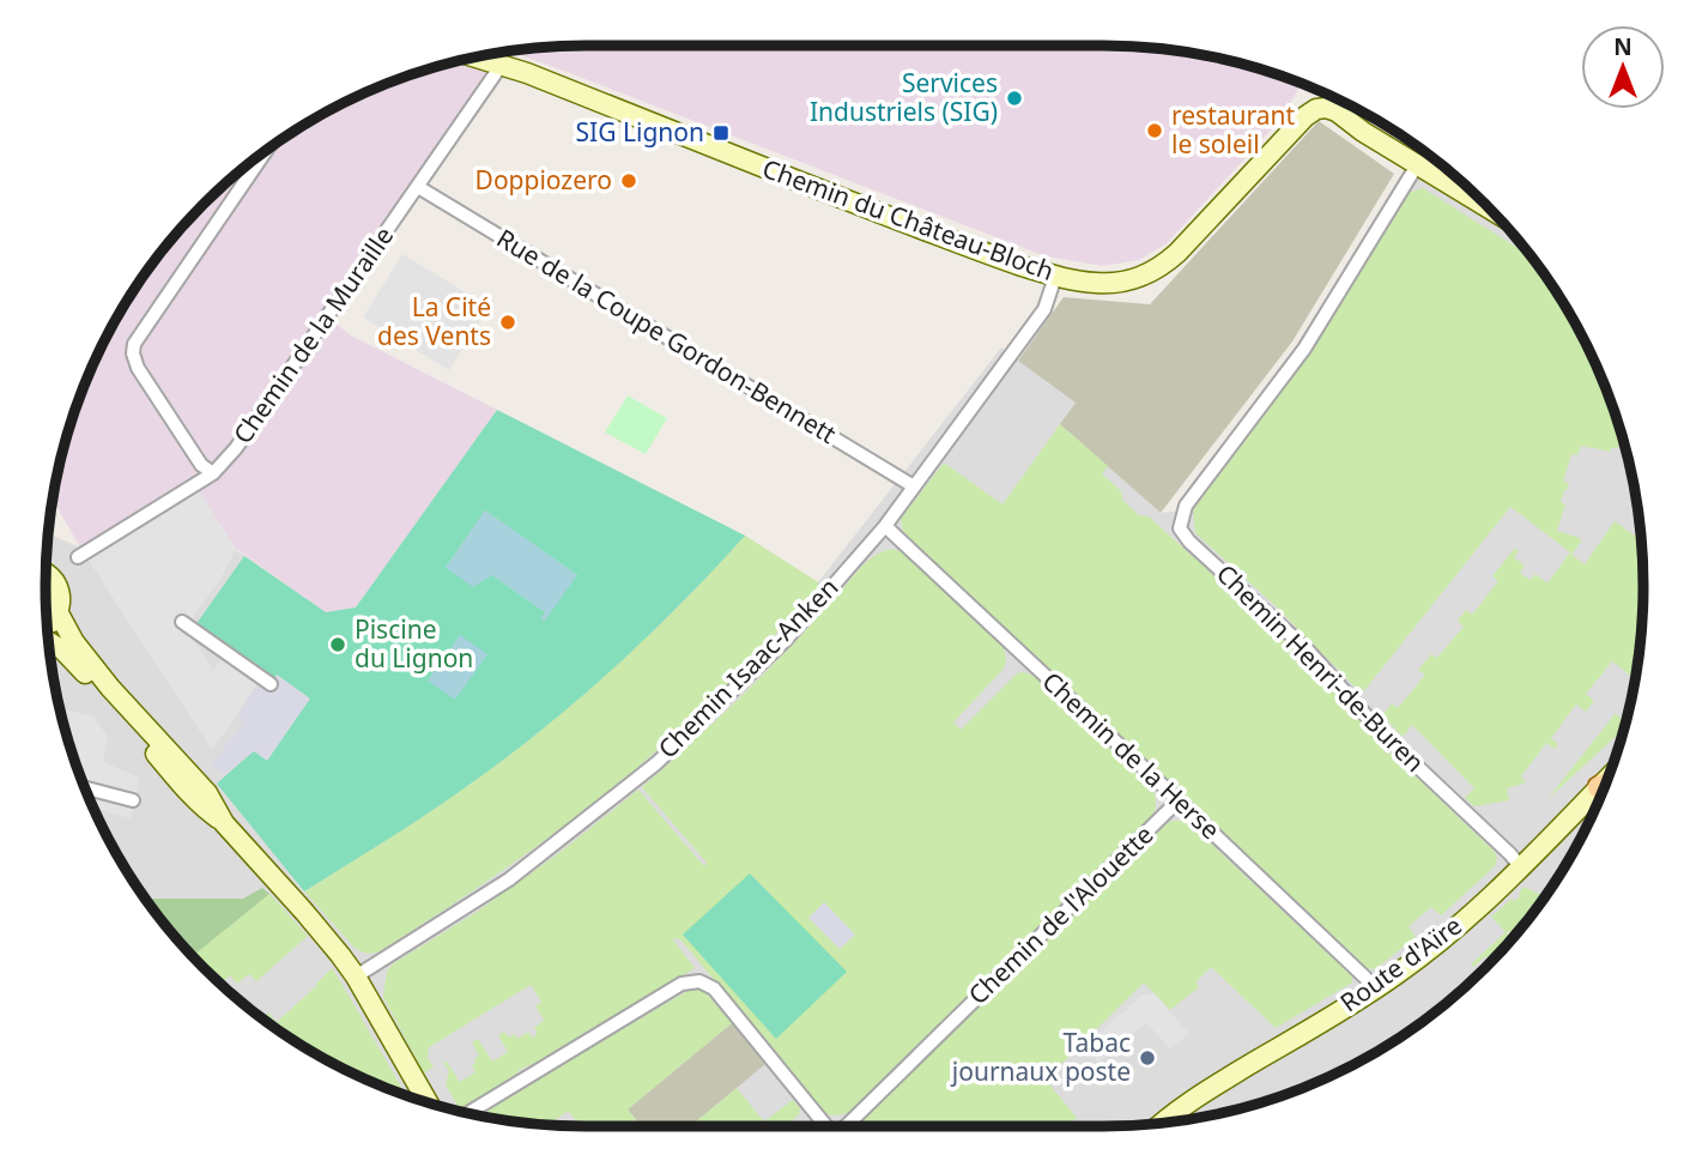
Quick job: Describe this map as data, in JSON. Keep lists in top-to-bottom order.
{
  "streets": {
    "street": [
      "Chemin du Château-Bloch",
      "Chemin de la Muraille",
      "Rue de la Coupe Gordon-Bennett",
      "Chemin Isaac-Anken",
      "Chemin Henri-de-Buren",
      "Chemin de la Herse",
      "Chemin de l'Alouette",
      "Route d'Aïre"
    ]
  },
  "crossings": [
    ["Chemin du Château-Bloch", "Chemin de la Muraille"],
    ["Chemin du Château-Bloch", "Chemin Isaac-Anken"],
    ["Chemin du Château-Bloch", "Chemin Henri-de-Buren"],
    ["Chemin de la Muraille", "Rue de la Coupe Gordon-Bennett"],
    ["Rue de la Coupe Gordon-Bennett", "Chemin Isaac-Anken"],
    ["Chemin Isaac-Anken", "Chemin de la Herse"],
    ["Chemin Henri-de-Buren", "Route d'Aïre"],
    ["Chemin de la Herse", "Chemin de l'Alouette"],
    ["Chemin de la Herse", "Route d'Aïre"]
  ],
  "places": {
    "other": [
      "Services Industriels (SIG)",
      "restaurant le soleil",
      "Doppiozero",
      "La Cité des Vents",
      "Piscine du Lignon",
      "Tabac journaux poste"
    ],
    "transit": ["SIG Lignon"]
  },
  "north": "top"
}
